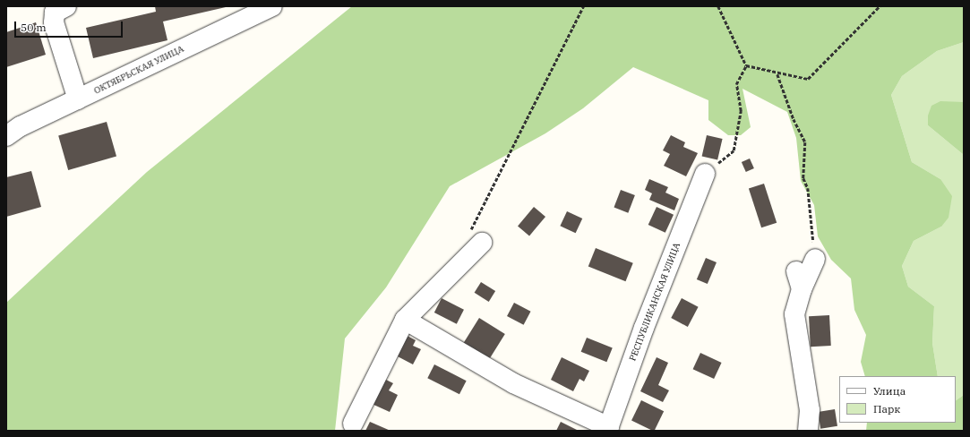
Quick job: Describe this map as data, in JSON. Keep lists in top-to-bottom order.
{
  "streets": {
    "street": ["ОКТЯБРЬСКАЯ УЛИЦА", "РЕСПУБЛИКАНСКАЯ УЛИЦА"]
  },
  "legend": ["Улица", "Парк"],
  "scale_bar": "50 m"
}
